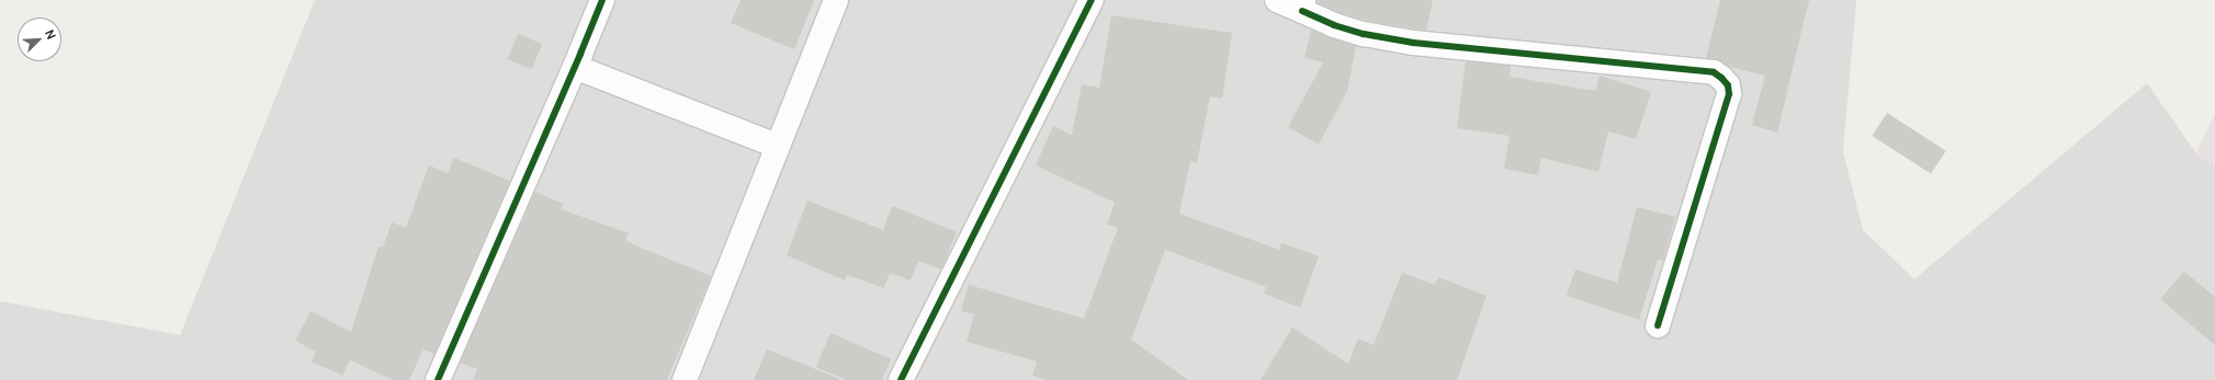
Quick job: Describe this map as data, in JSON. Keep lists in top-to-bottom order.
{
  "north": "top right"
}
